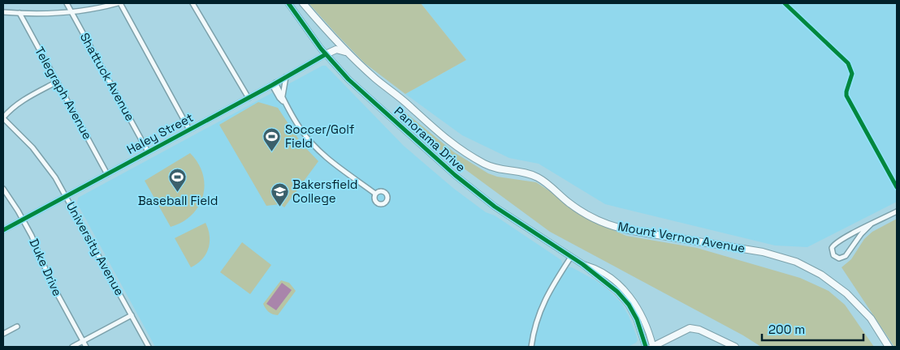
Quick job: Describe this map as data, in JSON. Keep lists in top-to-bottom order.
{
  "streets": {
    "highway": ["Mount Vernon Avenue"],
    "main road": ["Panorama Drive"],
    "street": [
      "Shattuck Avenue",
      "Telegraph Avenue",
      "Haley Street",
      "University Avenue",
      "Duke Drive"
    ]
  },
  "crossings": [
    ["Shattuck Avenue", "Haley Street"],
    ["Telegraph Avenue", "Haley Street"],
    ["Haley Street", "Panorama Drive"],
    ["Haley Street", "University Avenue"],
    ["Haley Street", "Duke Drive"]
  ],
  "places": {
    "sports": ["Soccer/Golf Field", "Baseball Field"],
    "school or university": ["Bakersfield College"]
  },
  "scale_bar": "200 m"
}
